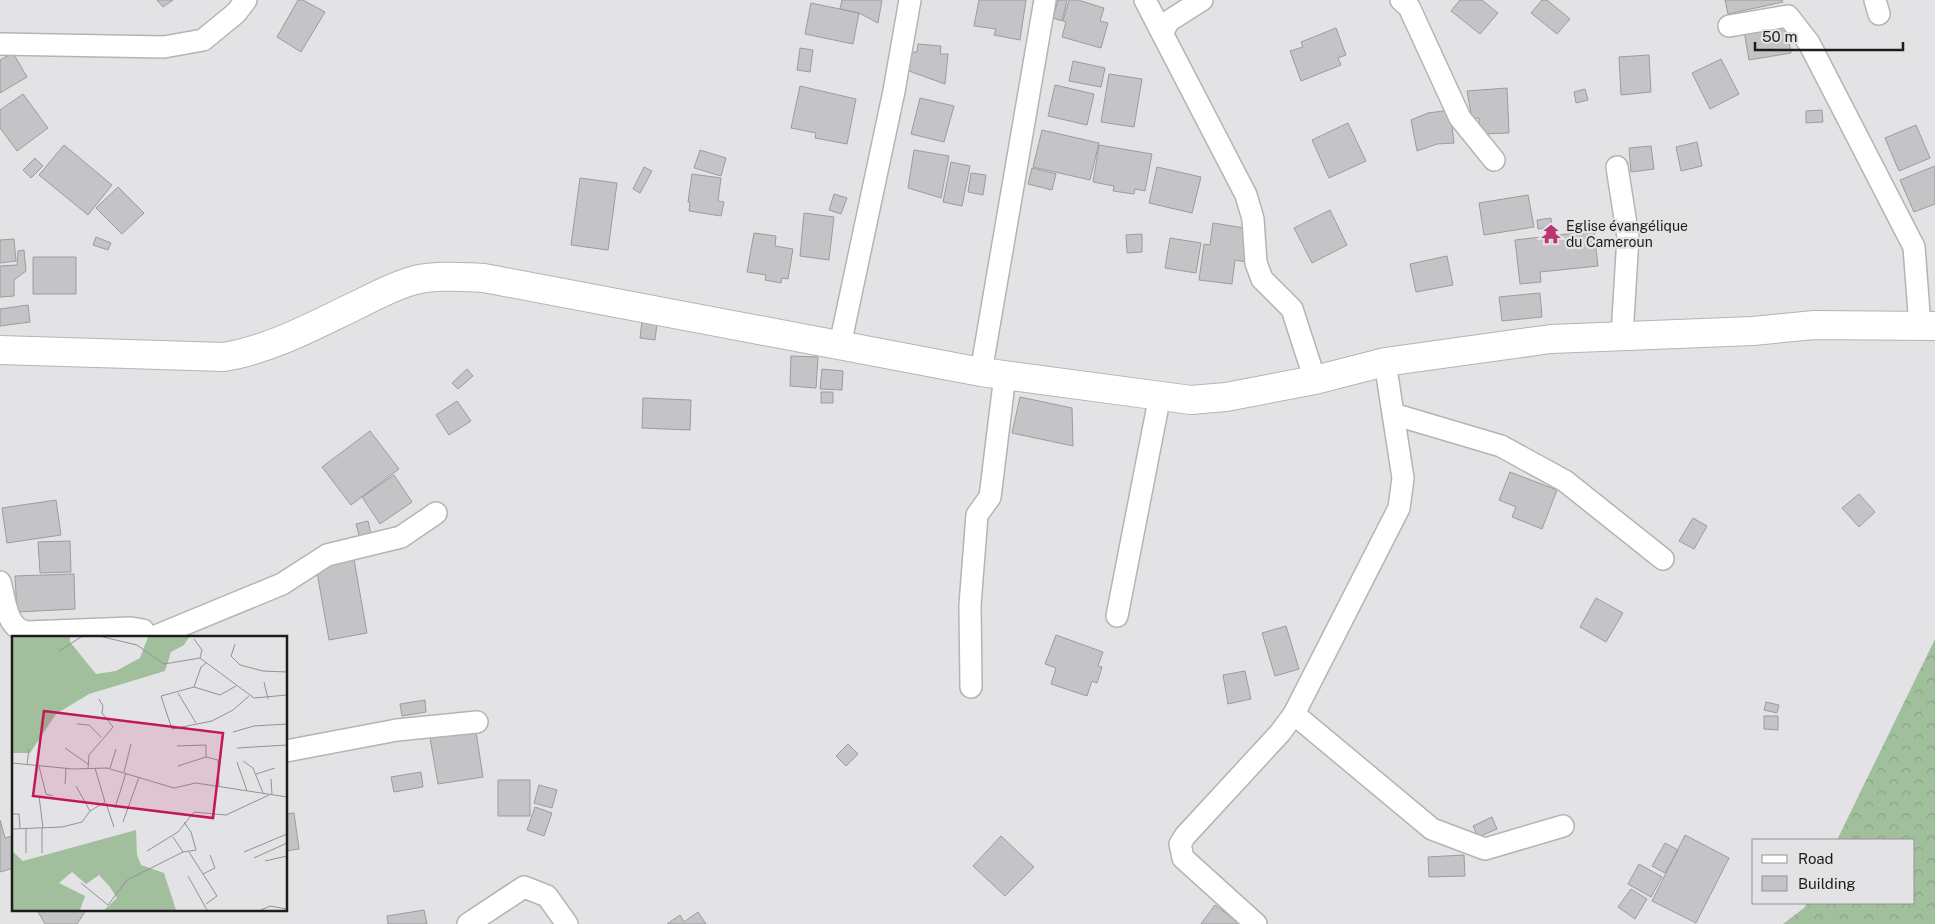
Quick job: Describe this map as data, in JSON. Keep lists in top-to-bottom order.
{
  "places": {
    "temple": ["Eglise évangélique du Cameroun"]
  },
  "legend": ["Road", "Building"],
  "scale_bar": "50 m"
}
